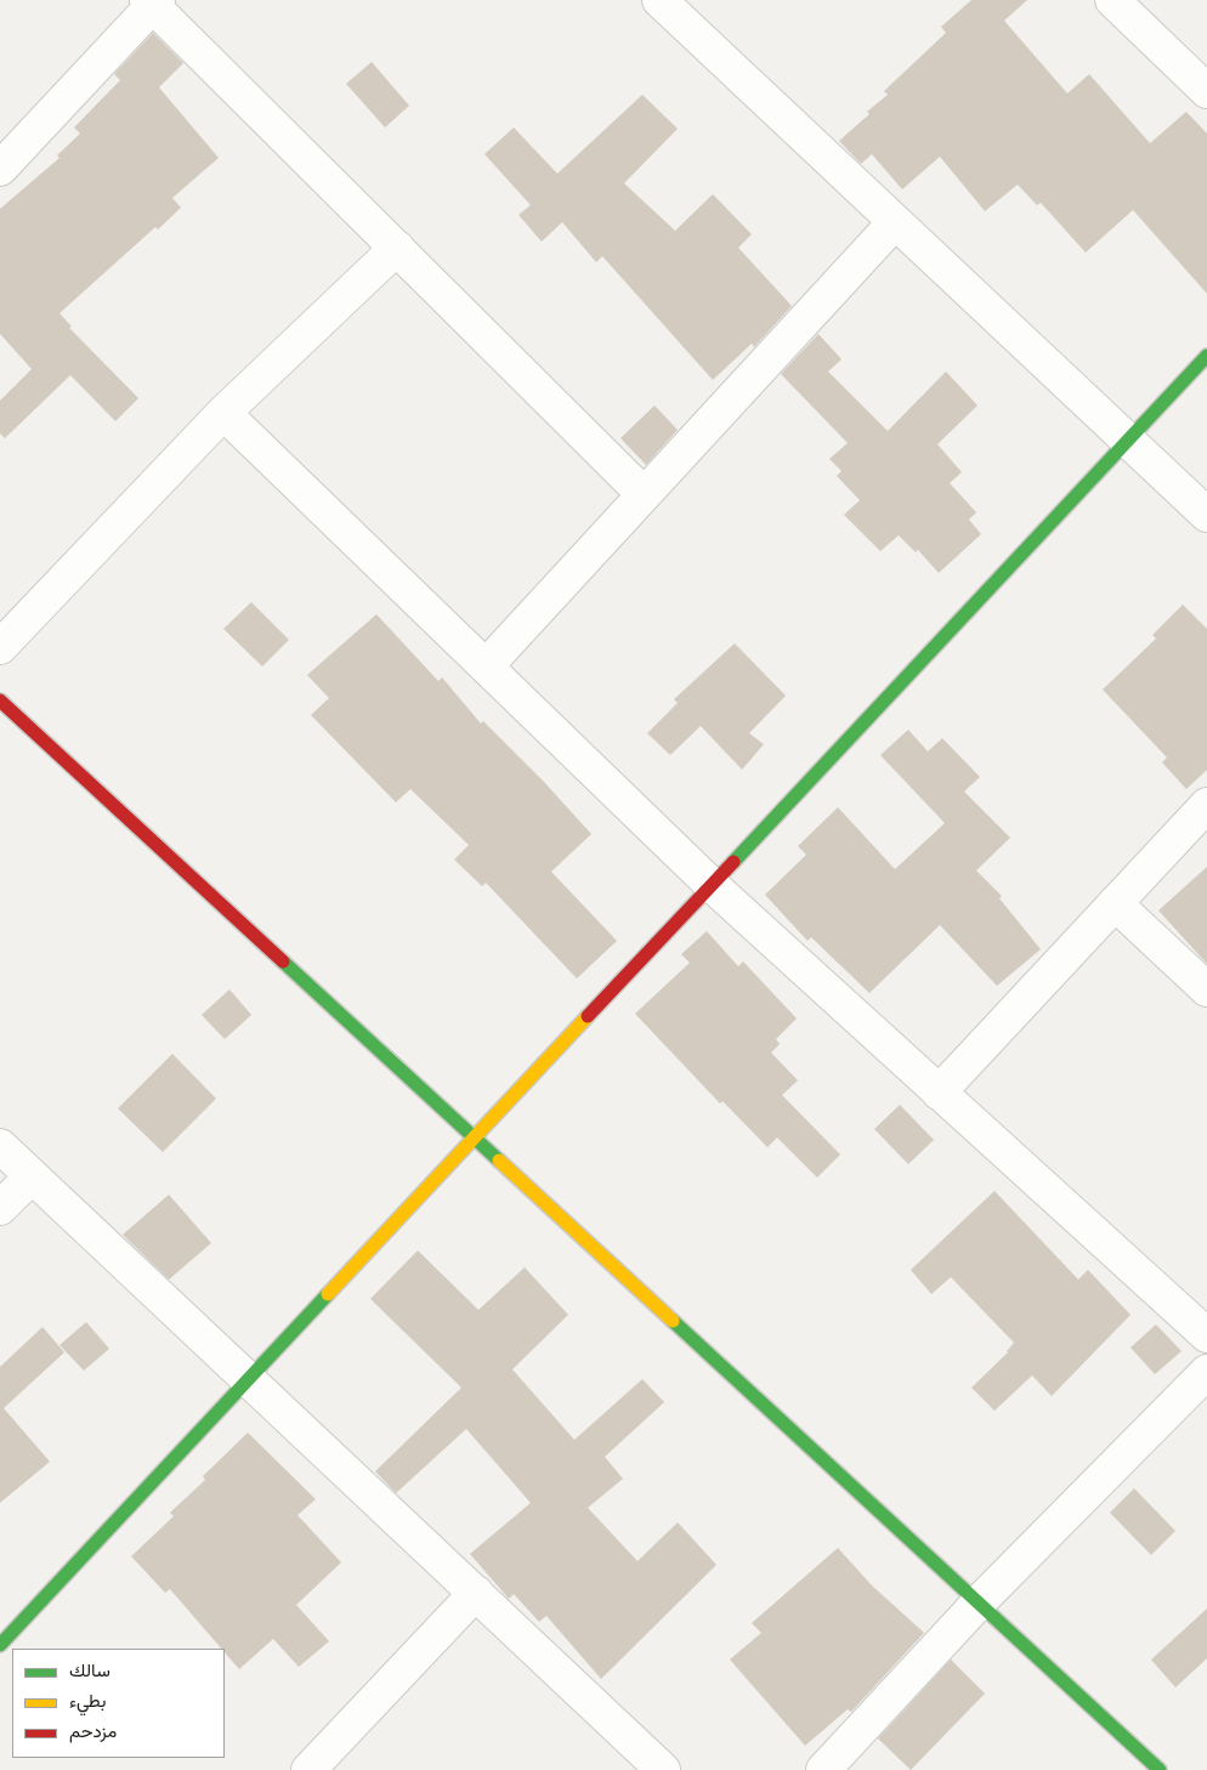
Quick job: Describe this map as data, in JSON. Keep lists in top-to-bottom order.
{
  "legend": ["سالك", "بطيء", "مزدحم"]
}
